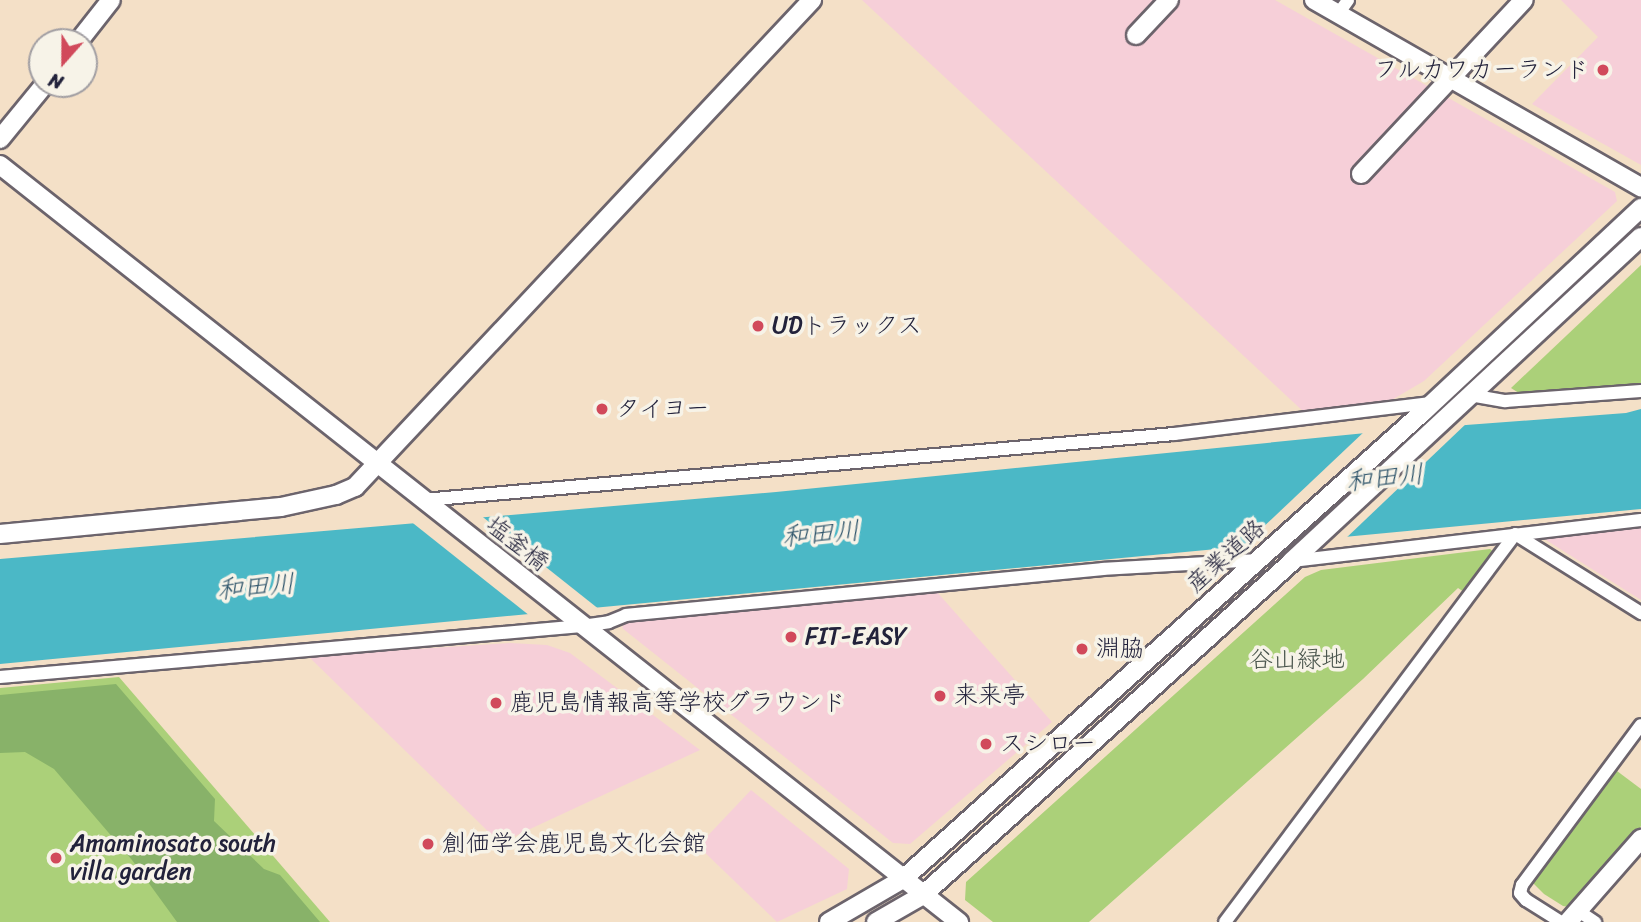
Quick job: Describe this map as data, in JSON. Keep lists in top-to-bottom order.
{
  "streets": {
    "street": ["塩釜橋", "産業道路"]
  },
  "crossings": [
    ["塩釜橋", "産業道路"]
  ],
  "water": ["和田川"],
  "parks": ["谷山緑地"],
  "places": [
    "フルカワカーランド",
    "UDトラックス",
    "タイヨー",
    "FIT-EASY",
    "淵脇",
    "来来亭",
    "鹿児島情報高等学校グラウンド",
    "スシロー",
    "創価学会鹿児島文化会館",
    "Amaminosato south villa garden"
  ],
  "north": "bottom"
}
